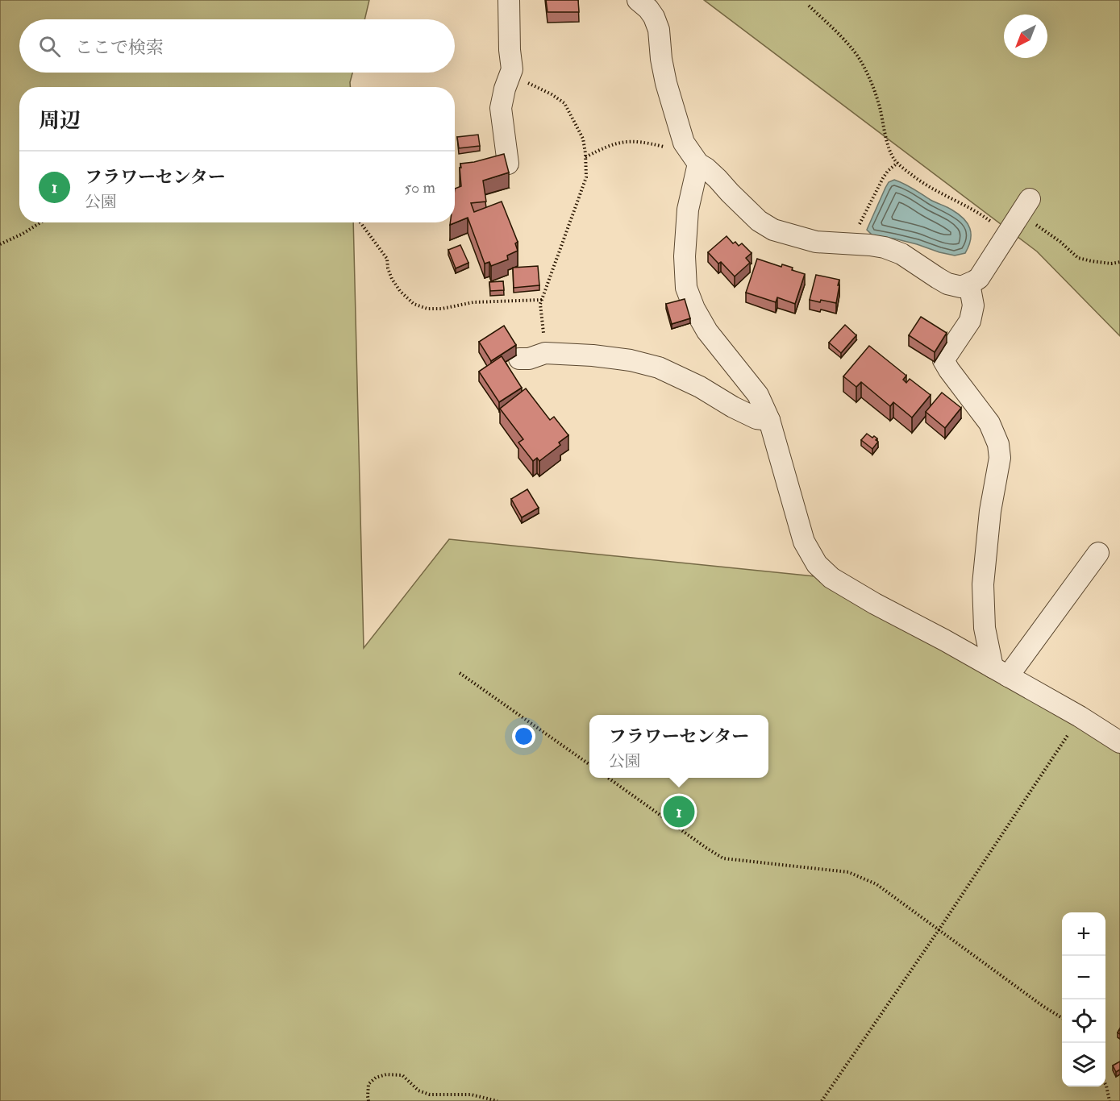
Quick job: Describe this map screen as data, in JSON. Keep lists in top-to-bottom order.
{
  "north": "bottom left",
  "page": {
    "search": "ここで検索",
    "heading": "周辺",
    "list": [
      {
        "mark": "1",
        "name": "フラワーセンター",
        "note": "公園",
        "value": "50 m"
      }
    ],
    "popup": ["フラワーセンター", "公園"],
    "pins": "1",
    "map_buttons": ["+", "−"]
  }
}
